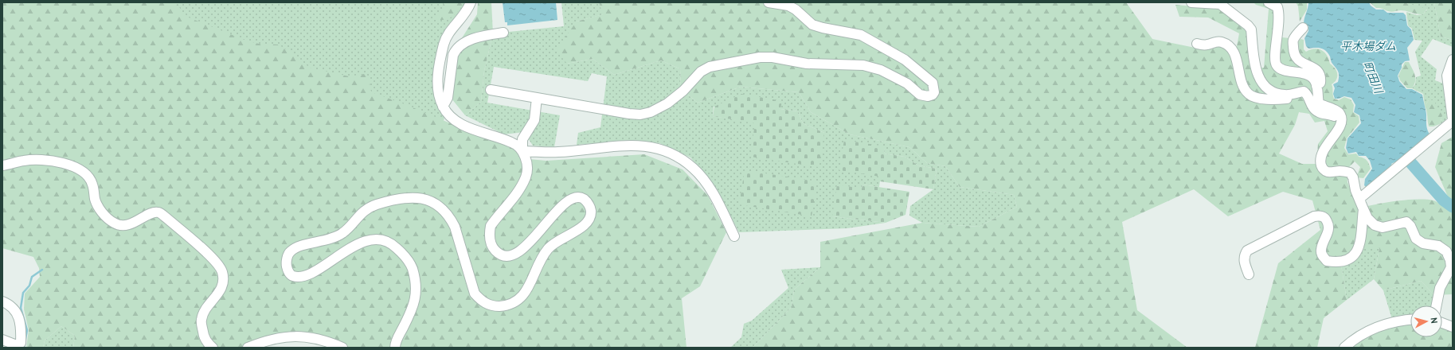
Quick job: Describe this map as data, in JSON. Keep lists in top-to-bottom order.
{
  "water": ["平木場ダム", "町田川"],
  "north": "right"
}
